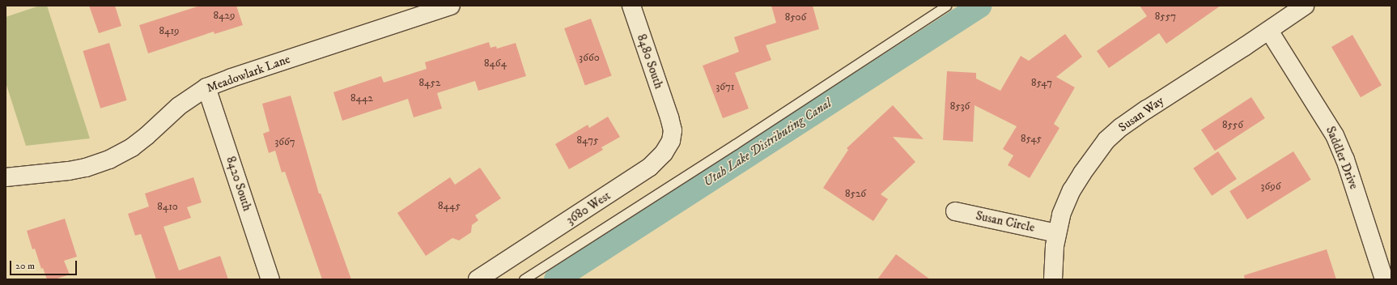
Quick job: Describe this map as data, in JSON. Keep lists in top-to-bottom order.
{
  "streets": {
    "street": [
      "8480 South",
      "Meadowlark Lane",
      "Susan Way",
      "Saddler Drive",
      "8420 South",
      "3680 West",
      "Susan Circle"
    ]
  },
  "crossings": [
    ["8480 South", "3680 West"],
    ["Meadowlark Lane", "8420 South"],
    ["Susan Way", "Saddler Drive"],
    ["Susan Way", "Susan Circle"]
  ],
  "water": ["Utah Lake Distributing Canal"],
  "house_numbers": [
    "8429",
    "8557",
    "8506",
    "8419",
    "3660",
    "8464",
    "8452",
    "8547",
    "3671",
    "8442",
    "8536",
    "8556",
    "8545",
    "8475",
    "3667",
    "3696",
    "8526",
    "8445",
    "8410"
  ],
  "scale_bar": "20 m"
}
